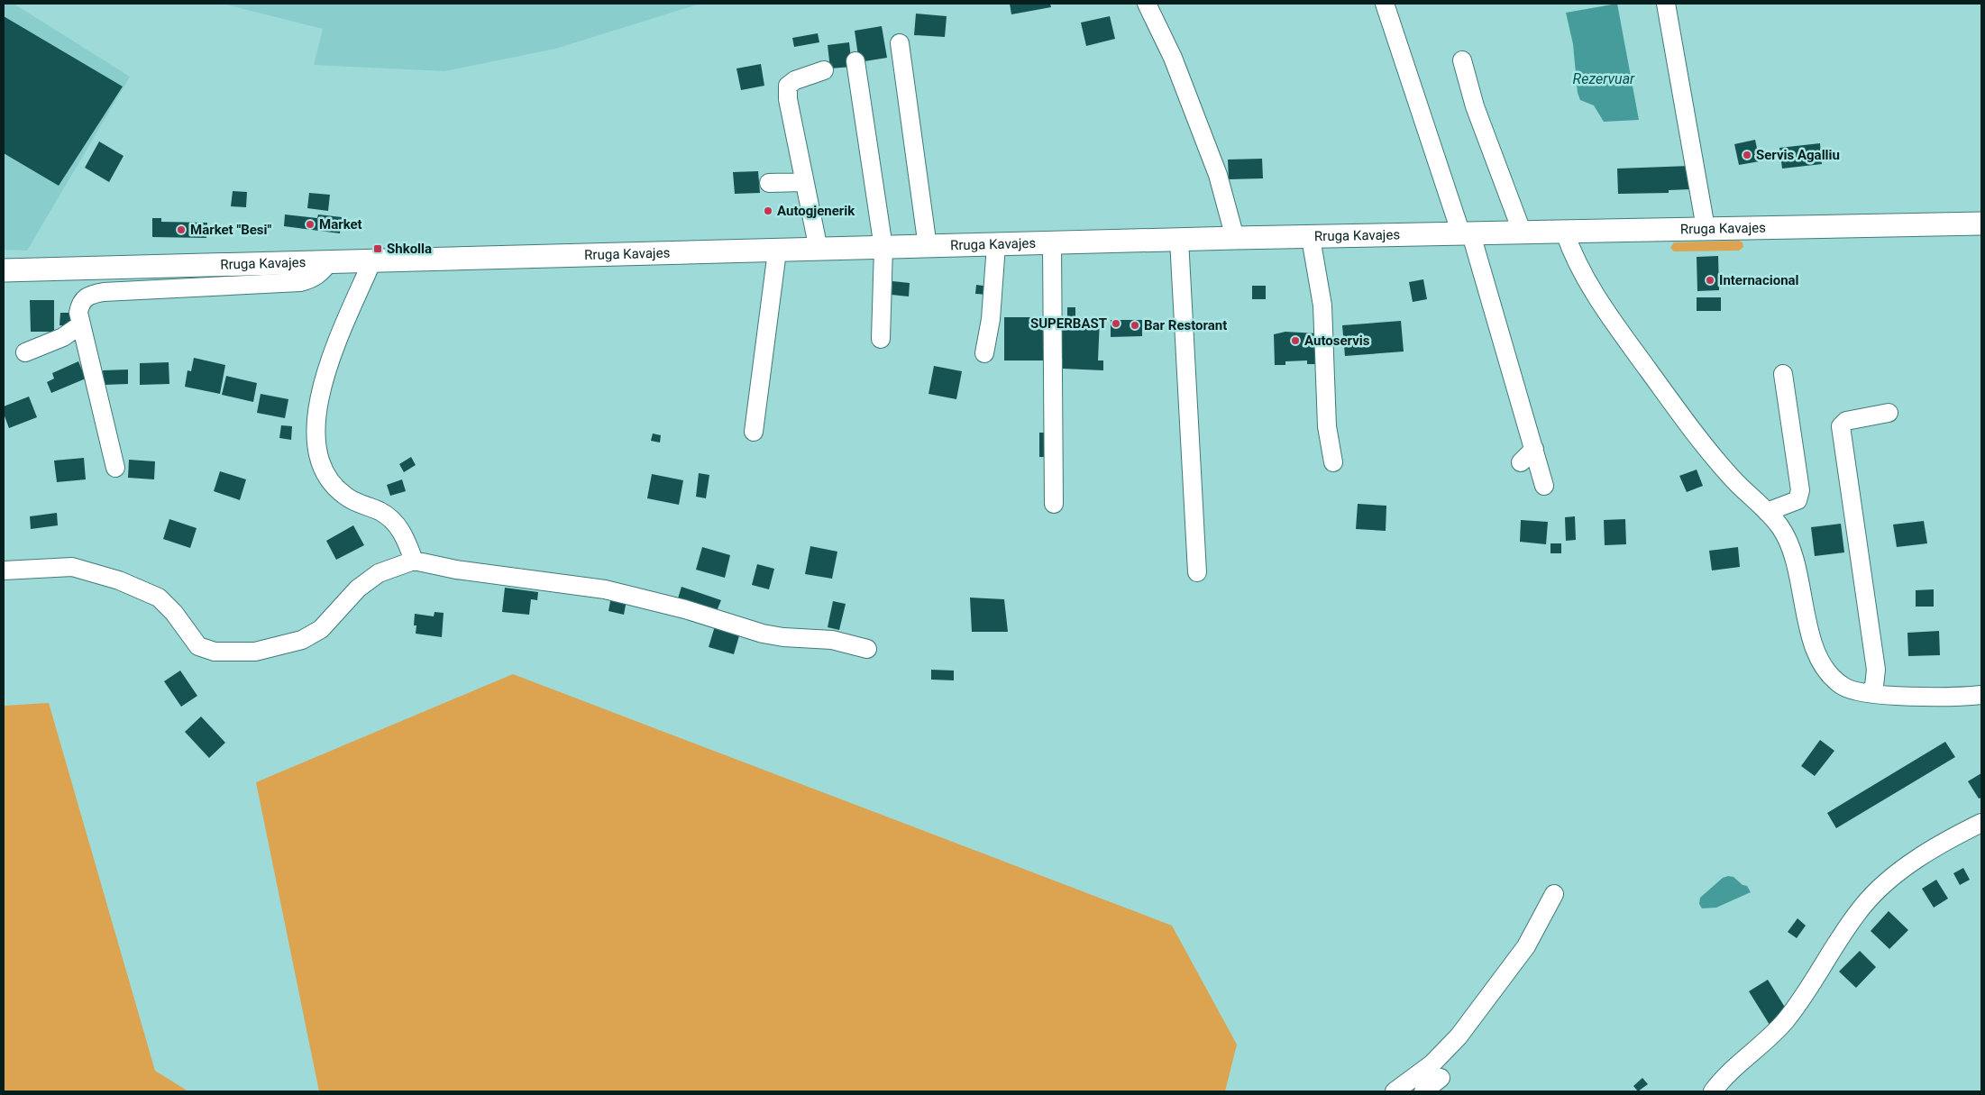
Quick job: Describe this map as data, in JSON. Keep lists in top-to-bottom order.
{
  "streets": {
    "main road": ["Rruga Kavajes"]
  },
  "water": ["Rezervuar"],
  "places": {
    "other": [
      "Servis Agalliu",
      "Autogjenerik",
      "Market",
      "Market \"Besi\"",
      "Internacional",
      "SUPERBAST",
      "Bar Restorant",
      "Autoservis"
    ],
    "transit": ["Shkolla"]
  }
}
